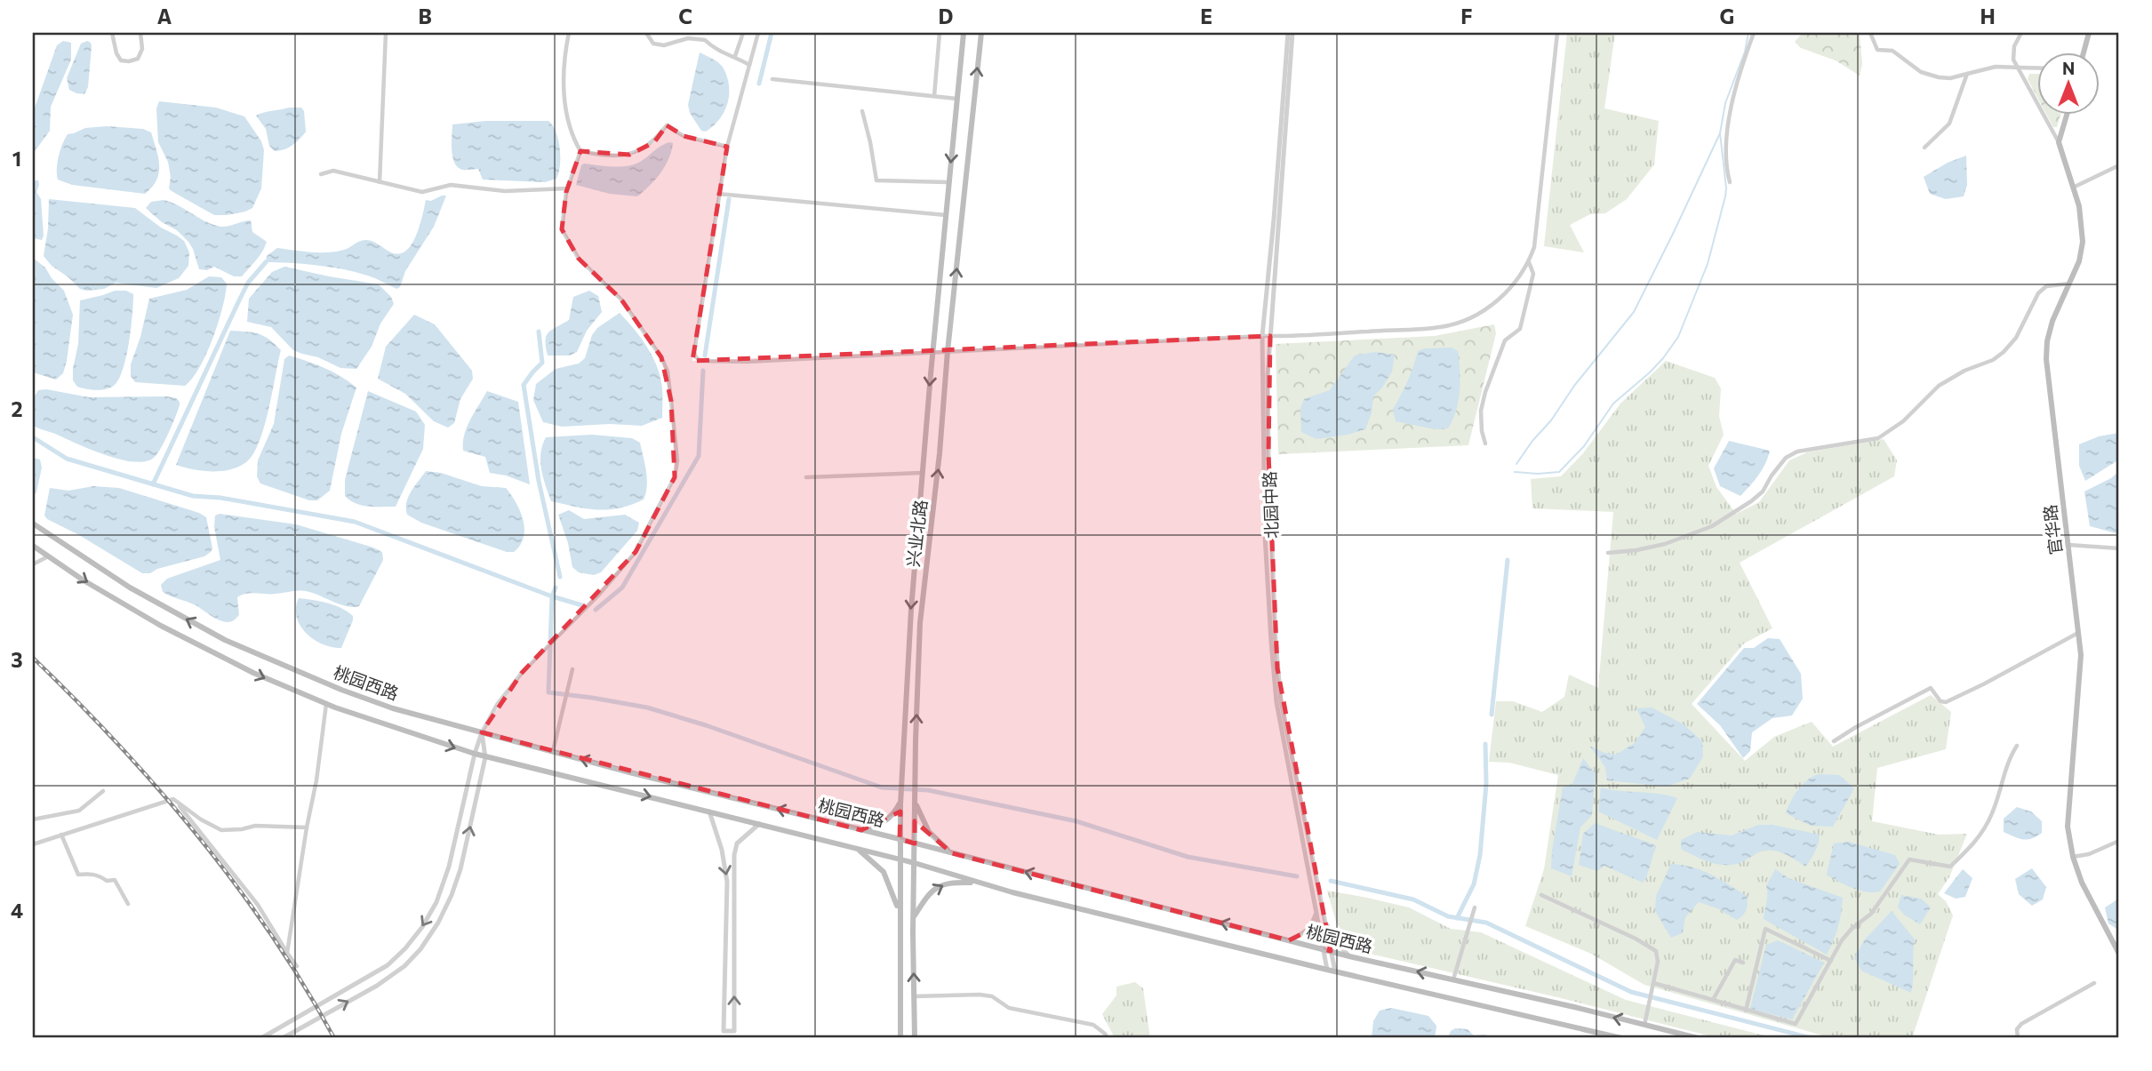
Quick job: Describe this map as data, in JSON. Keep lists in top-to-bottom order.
{
  "streets": {
    "main road": ["官华路", "兴业北路", "桃园西路"],
    "street": ["北园中路"]
  },
  "crossings": [
    ["北园中路", "桃园西路"],
    ["兴业北路", "桃园西路"]
  ],
  "north": "top",
  "grid": {
    "columns": [
      "A",
      "B",
      "C",
      "D",
      "E",
      "F",
      "G",
      "H"
    ],
    "rows": [
      "1",
      "2",
      "3",
      "4"
    ]
  }
}
